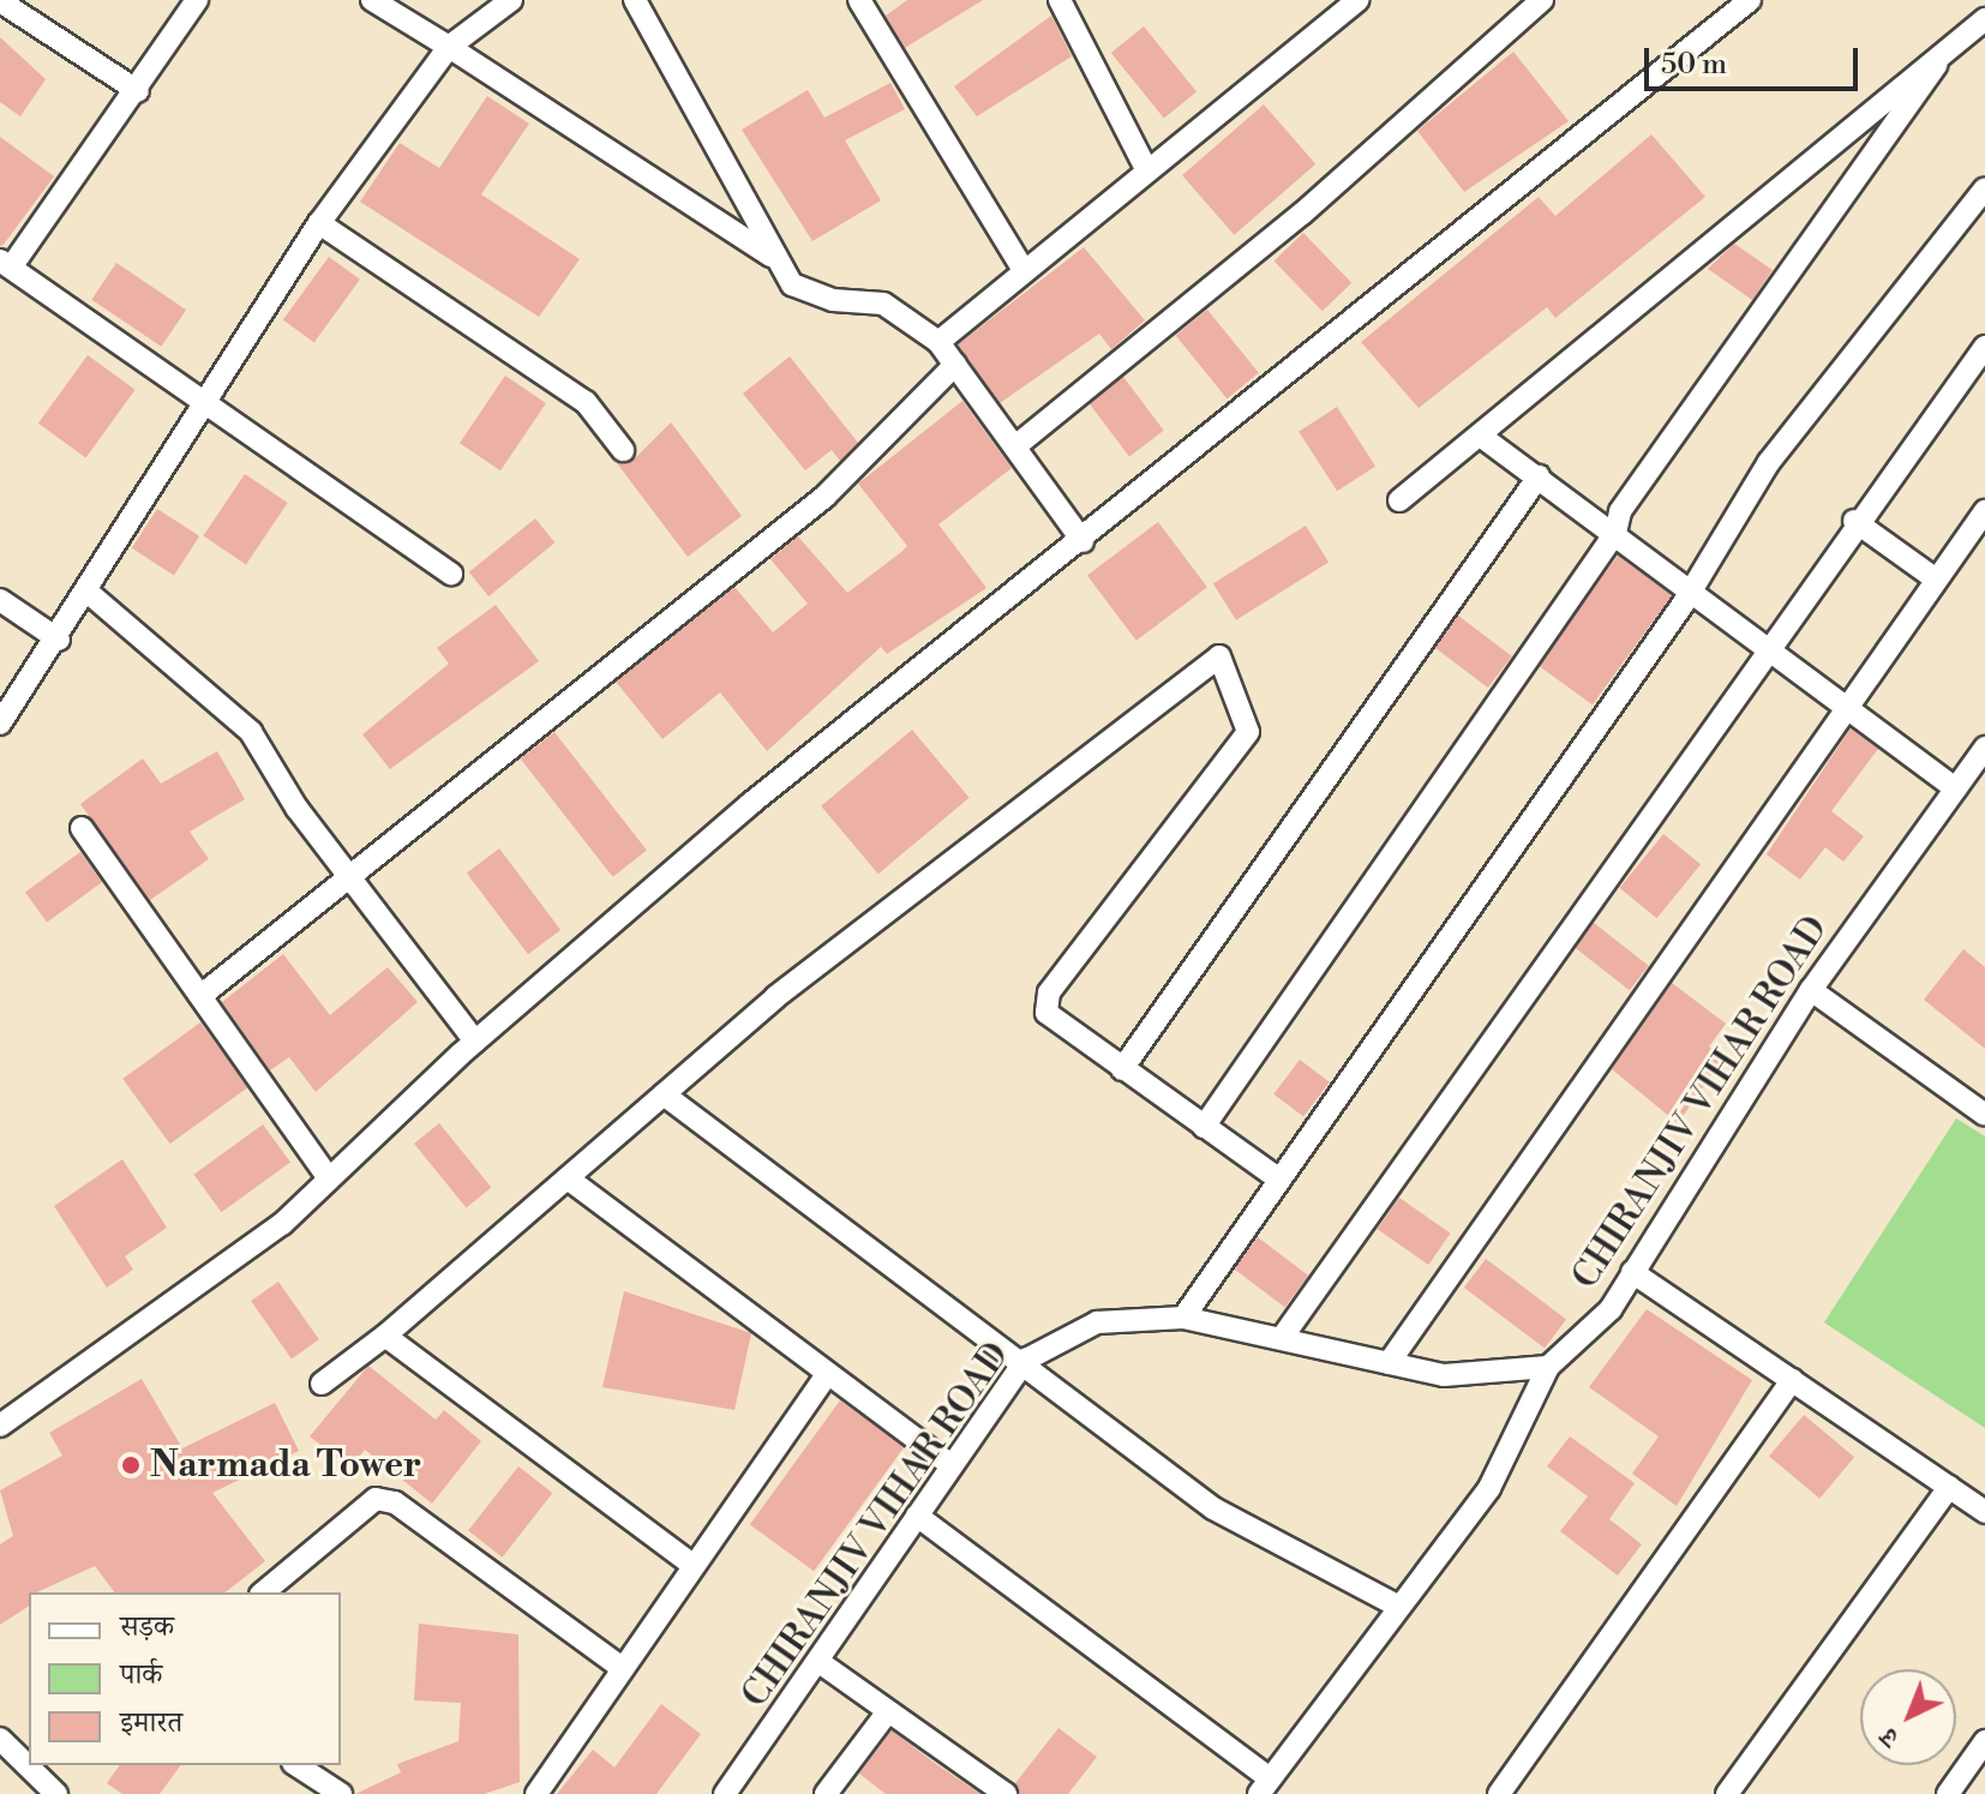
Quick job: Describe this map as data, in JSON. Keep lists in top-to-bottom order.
{
  "streets": {
    "street": ["CHIRANJIV VIHAR ROAD"]
  },
  "places": ["Narmada Tower"],
  "legend": ["सड़क", "पार्क", "इमारत"],
  "scale_bar": "50 m",
  "north": "bottom left"
}
